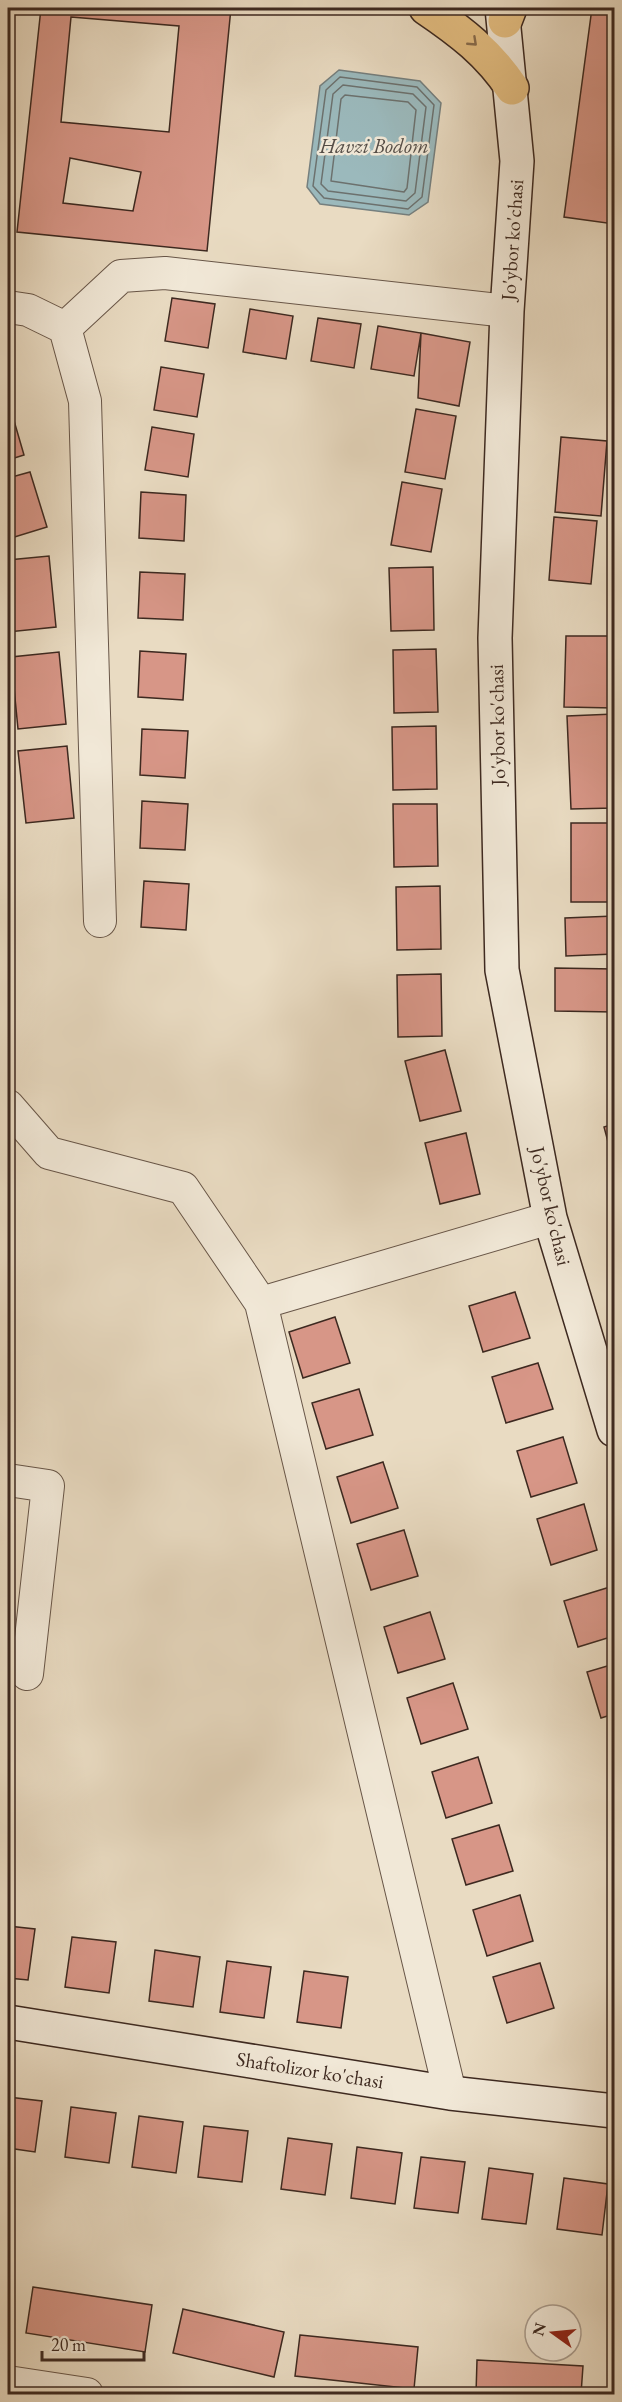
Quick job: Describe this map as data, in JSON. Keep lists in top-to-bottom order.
{
  "streets": {
    "street": ["Jo'ybor ko'chasi", "Shaftolizor ko'chasi"]
  },
  "water": ["Havzi Bodom"],
  "scale_bar": "20 m",
  "north": "left"
}
